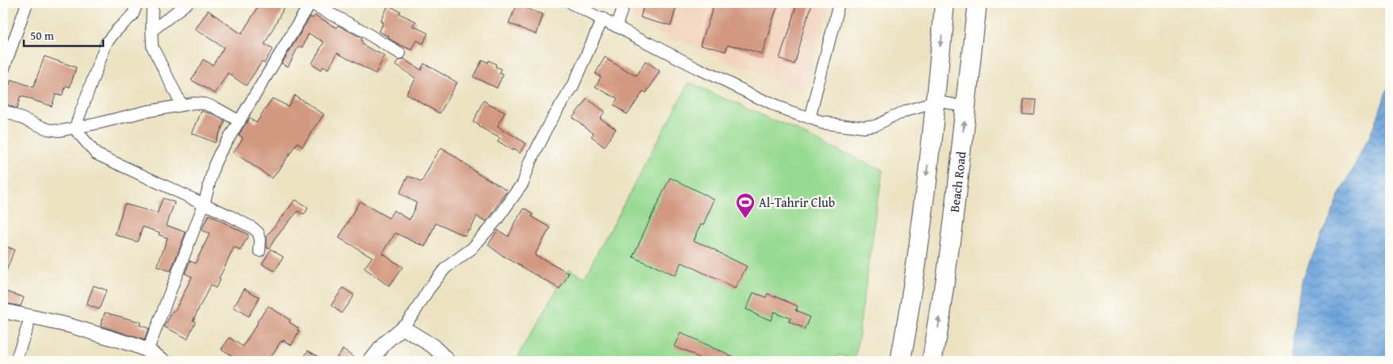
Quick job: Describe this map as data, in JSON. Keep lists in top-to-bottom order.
{
  "streets": {
    "highway": ["Beach Road"]
  },
  "places": {
    "sports": ["Al-Tahrir Club"]
  },
  "scale_bar": "50 m"
}
